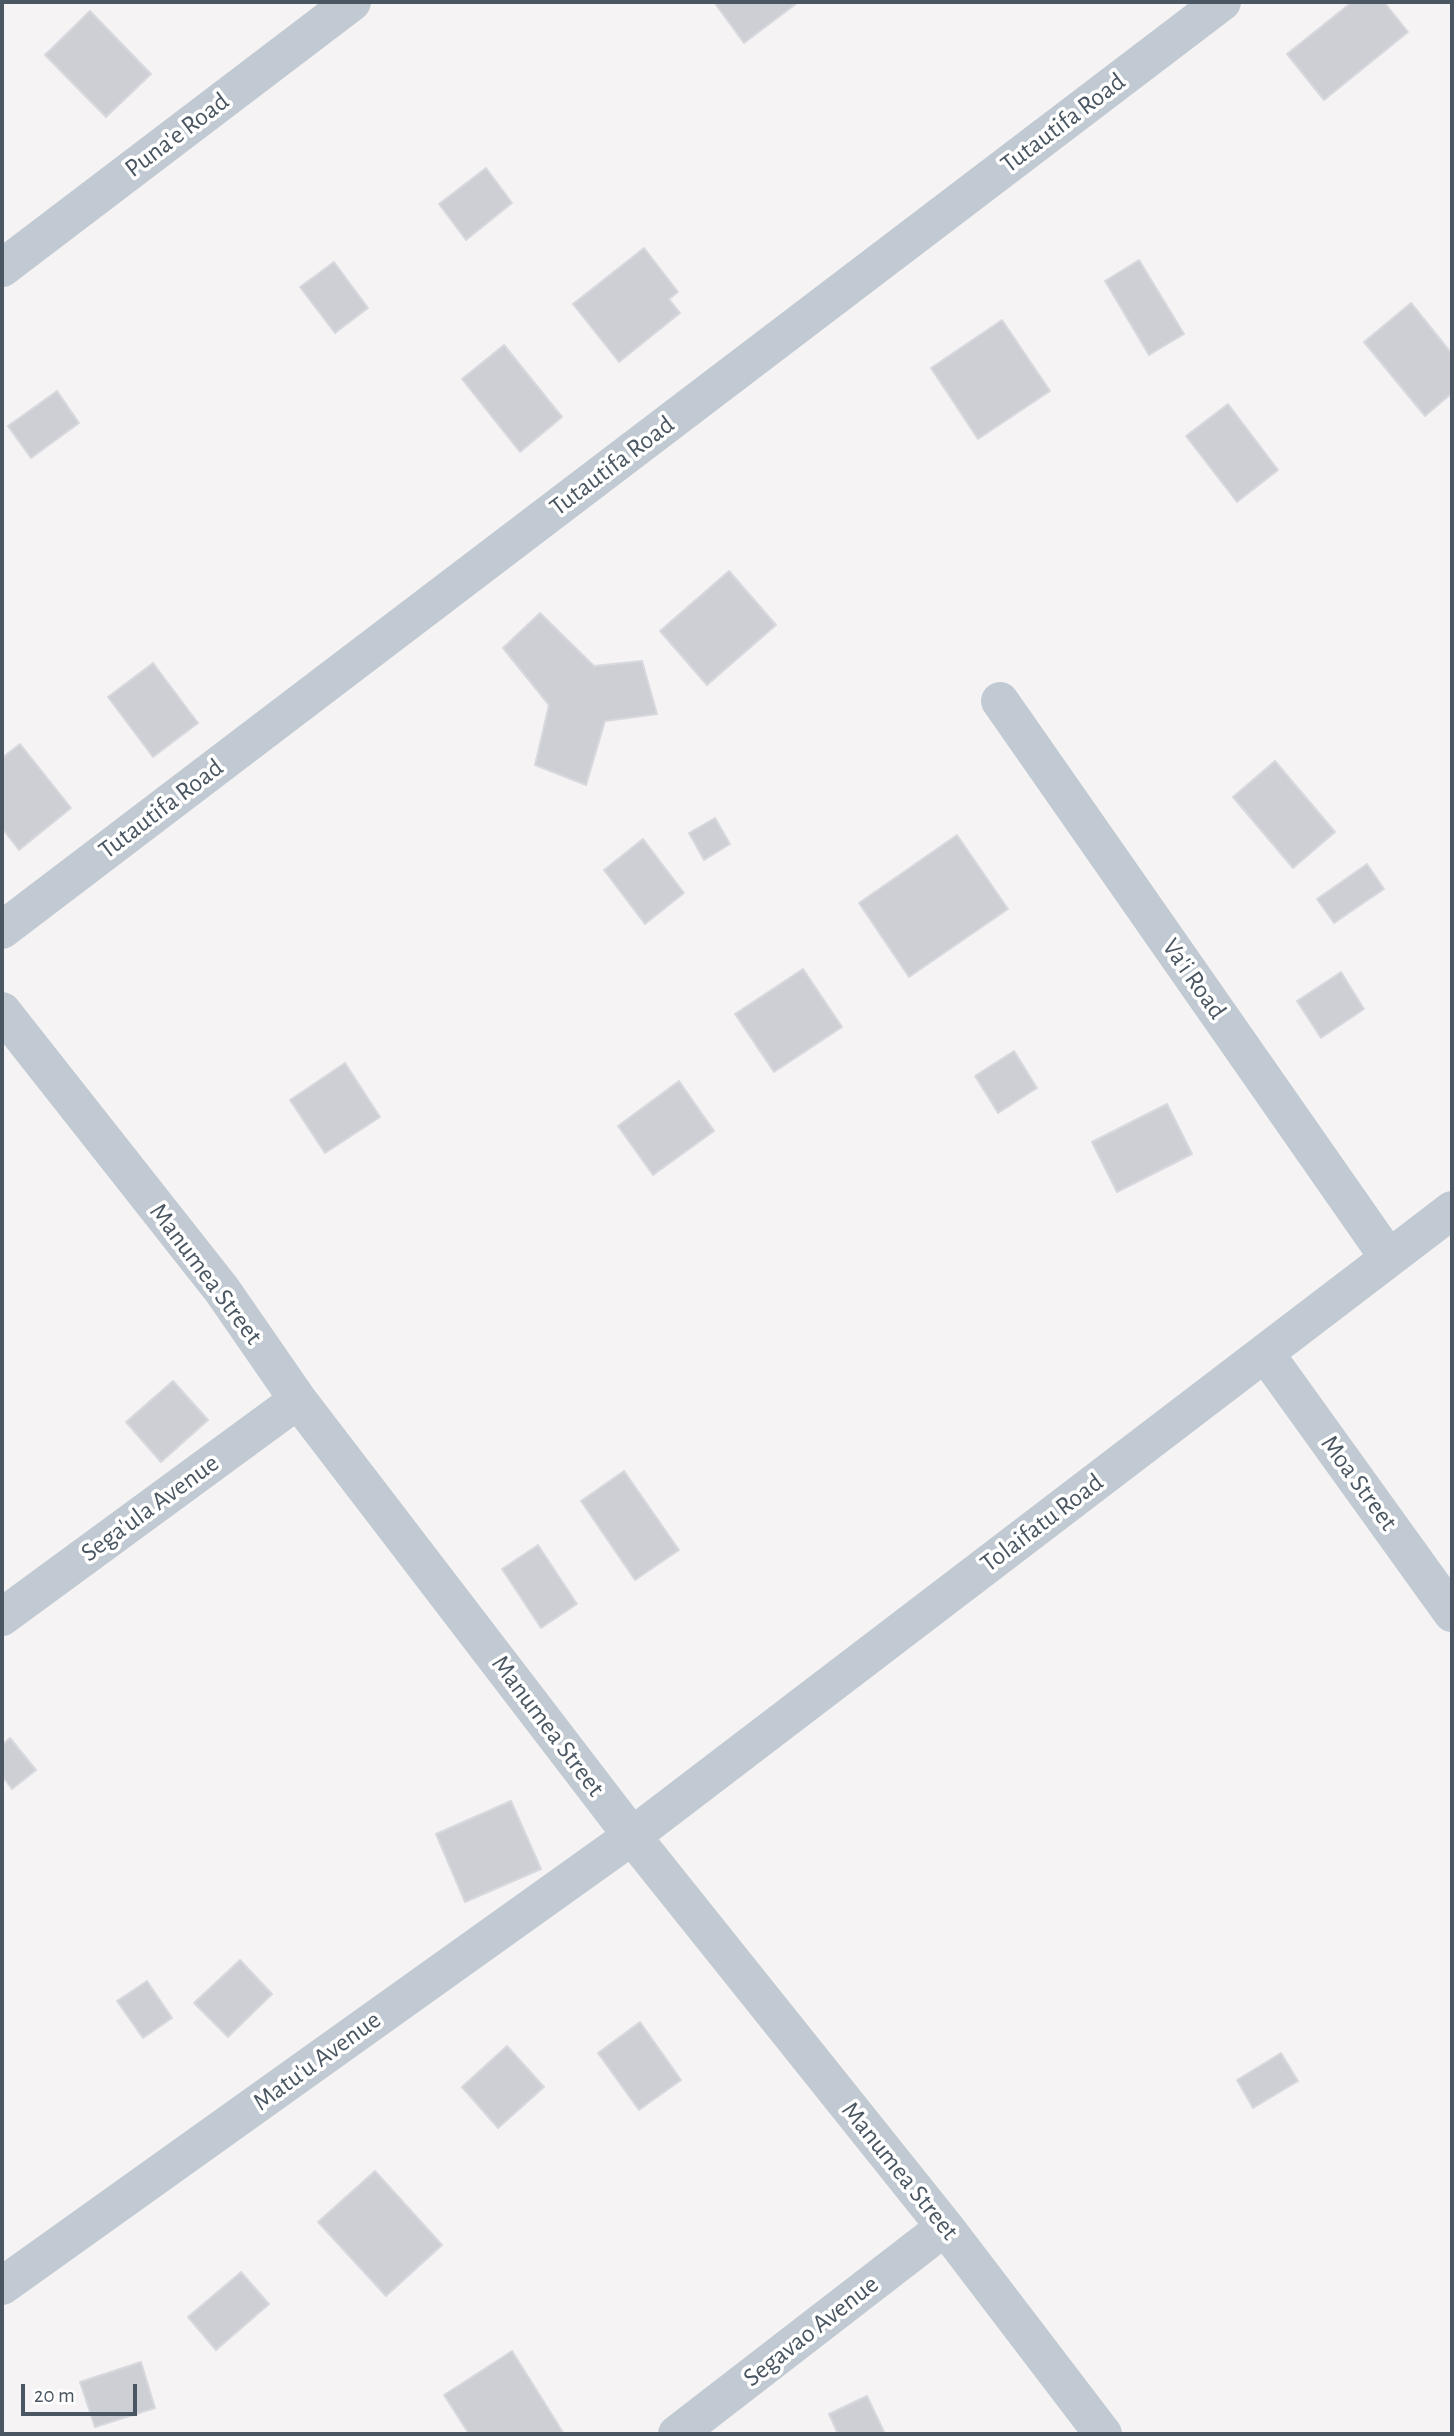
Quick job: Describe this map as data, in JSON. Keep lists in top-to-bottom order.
{
  "streets": {
    "street": [
      "Tutautifa Road",
      "Puna'e Road",
      "Va'i Road",
      "Manumea Street",
      "Moa Street",
      "Sega'ula Avenue",
      "Tolaifatu Road",
      "Matu'u Avenue",
      "Segavao Avenue"
    ]
  },
  "crossings": [
    ["Va'i Road", "Tolaifatu Road"],
    ["Manumea Street", "Sega'ula Avenue"],
    ["Manumea Street", "Tolaifatu Road"],
    ["Manumea Street", "Matu'u Avenue"],
    ["Manumea Street", "Segavao Avenue"],
    ["Moa Street", "Tolaifatu Road"],
    ["Tolaifatu Road", "Matu'u Avenue"]
  ],
  "scale_bar": "20 m"
}
